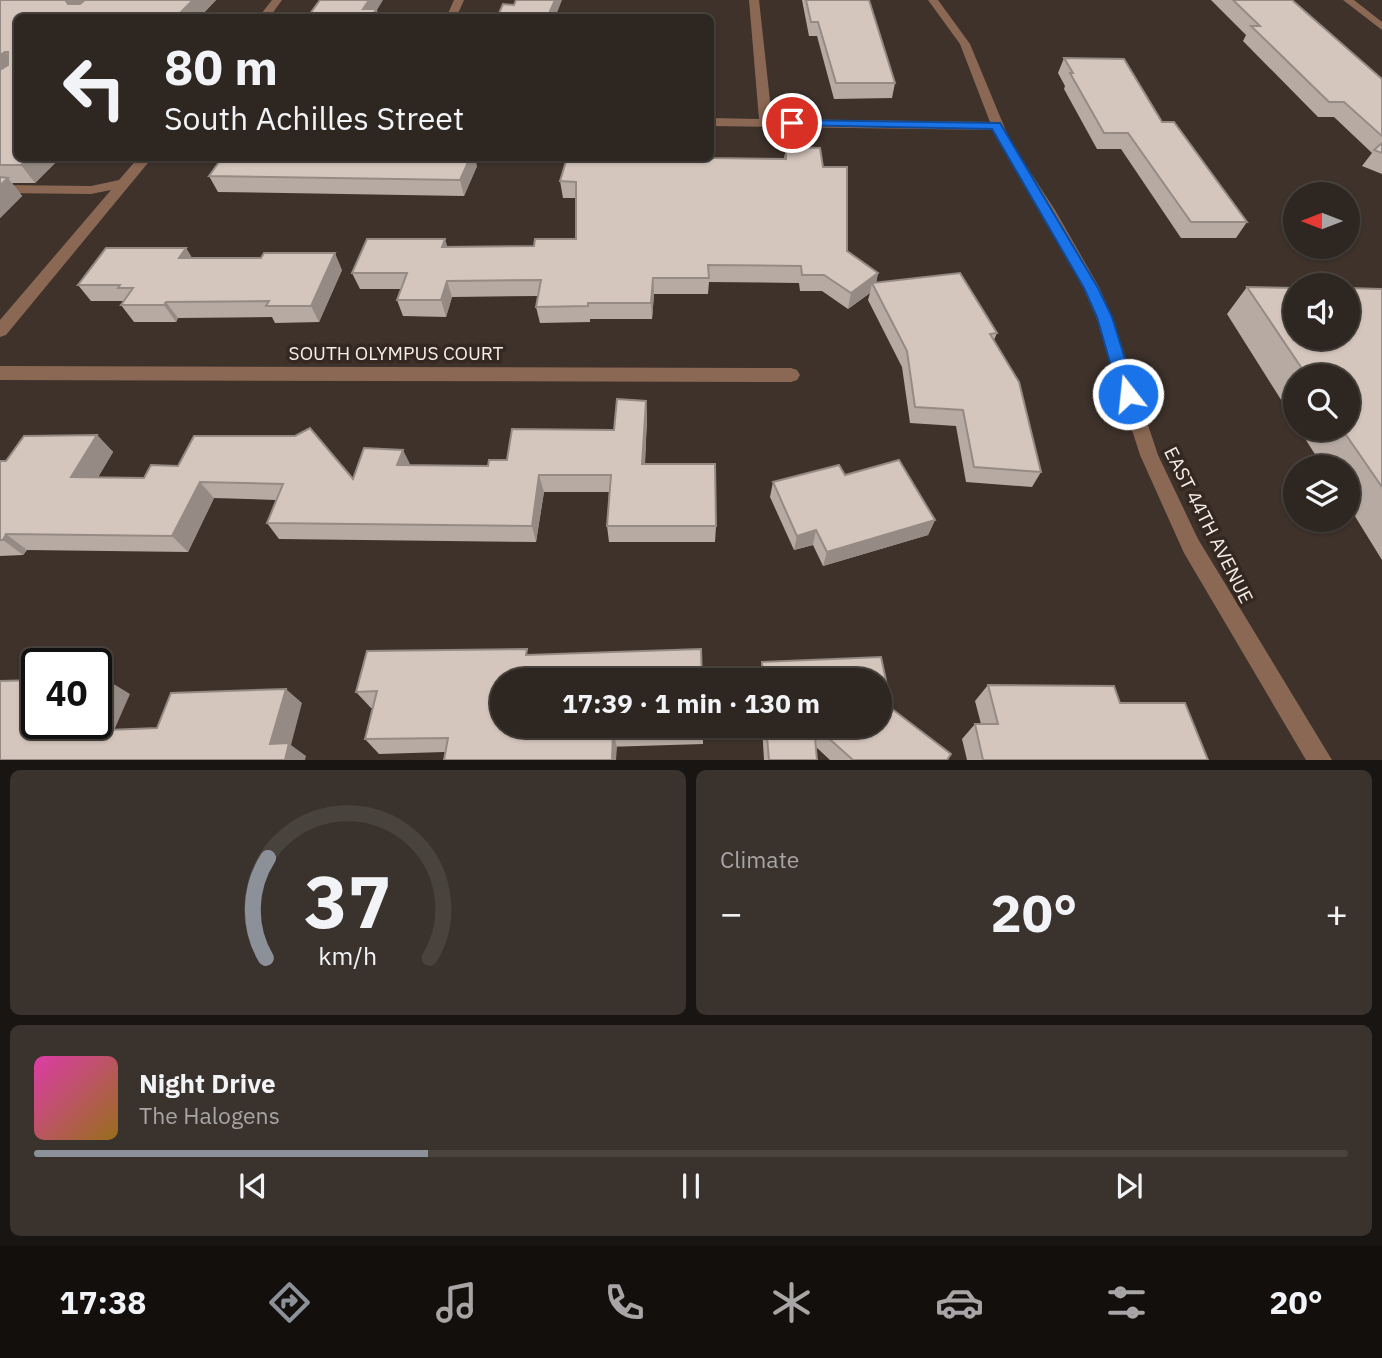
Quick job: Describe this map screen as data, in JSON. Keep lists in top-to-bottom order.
{
  "streets": {
    "street": ["SOUTH OLYMPUS COURT", "EAST 44TH AVENUE"]
  },
  "north": "left",
  "page": {
    "turn": ["80 m", "South Achilles Street"],
    "limit": "40",
    "trip": "17:39 · 1 min · 130 m",
    "tile": "Climate",
    "heat": ["−", "20°", "+"],
    "song": ["Night Drive", "The Halogens"],
    "tabs": ["17:38", "20°"],
    "gauge": ["37", "km/h"]
  }
}
